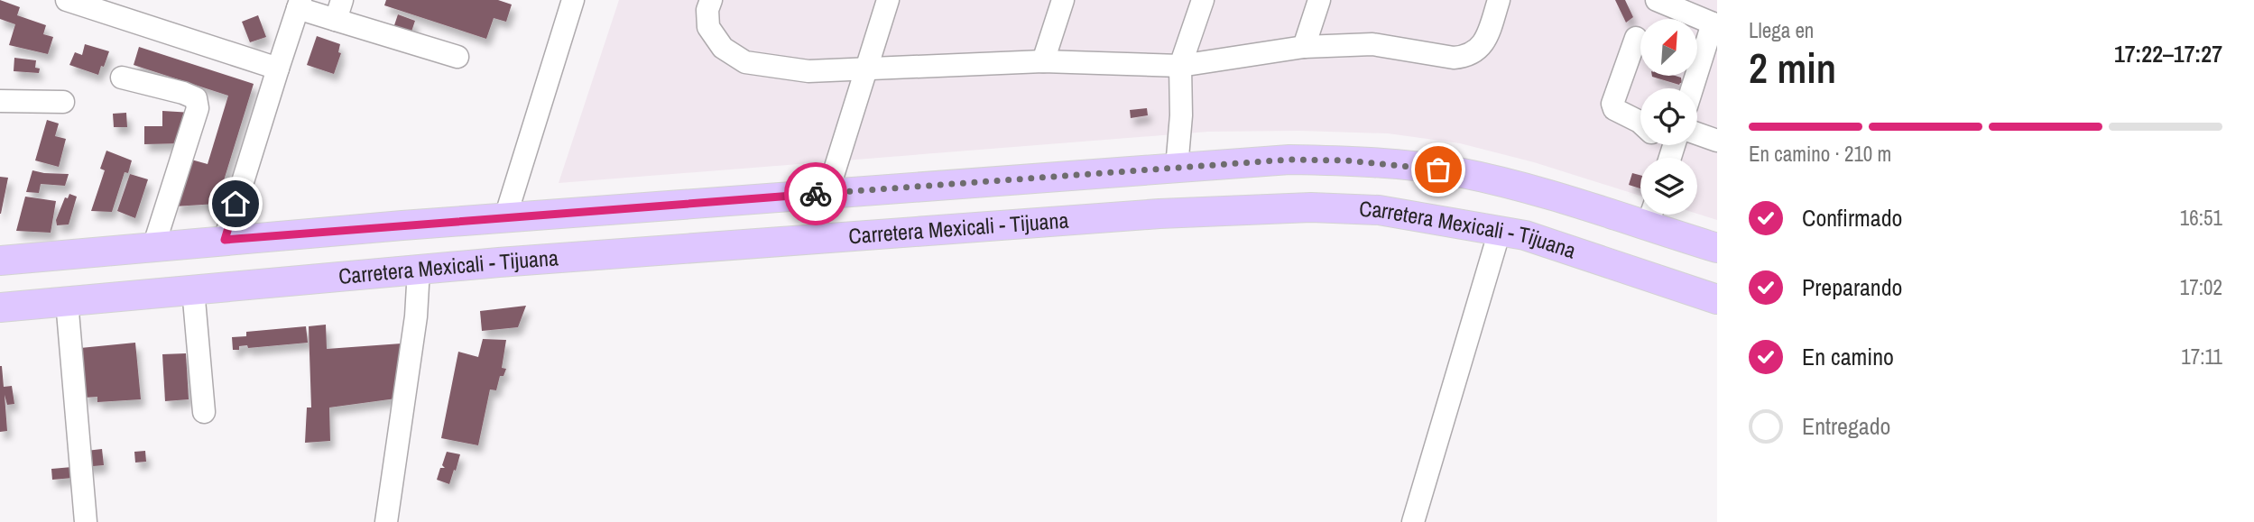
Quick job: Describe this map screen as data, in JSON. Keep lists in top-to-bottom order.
{
  "streets": {
    "main road": ["Carretera Mexicali - Tijuana"]
  },
  "north": "top right",
  "page": {
    "heading": ["2 min", "Llega en", "17:22–17:27"],
    "bar": "En camino · 210 m",
    "list": [
      ["Confirmado", "16:51"],
      ["Preparando", "17:02"],
      ["En camino", "17:11"],
      "Entregado"
    ]
  }
}
